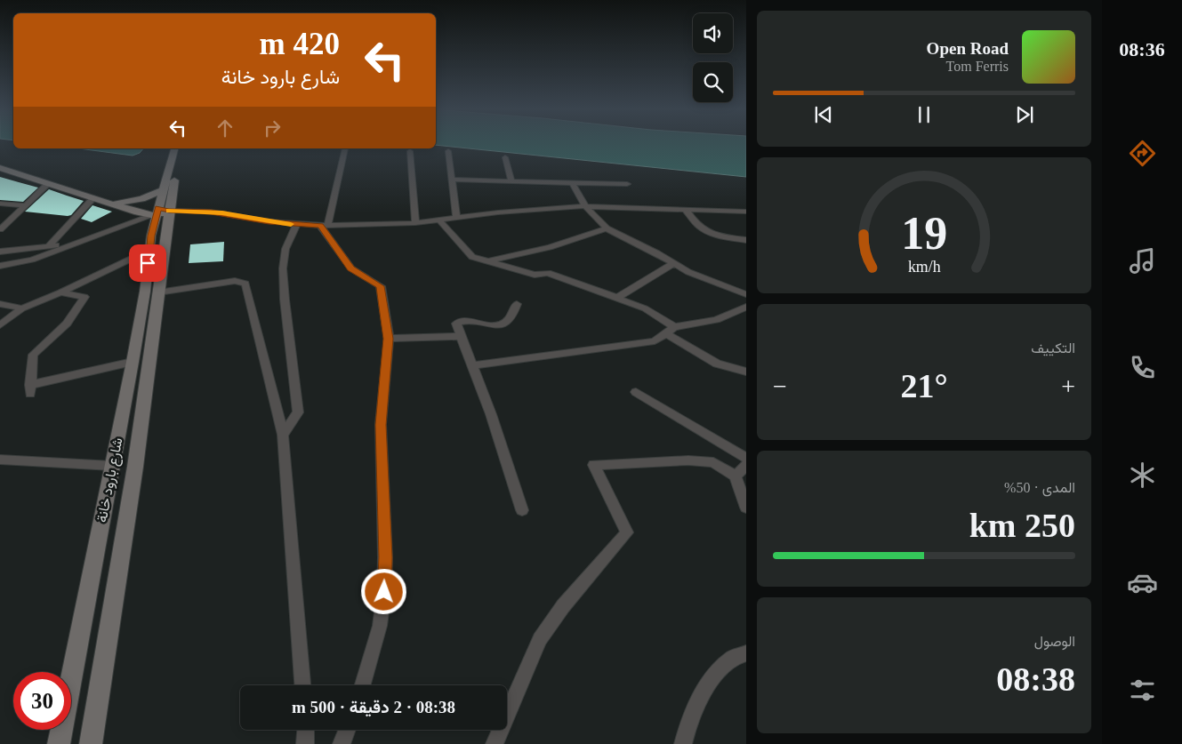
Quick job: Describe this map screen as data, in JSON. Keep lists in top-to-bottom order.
{
  "streets": {
    "main road": ["شارع بارود خانة"]
  },
  "page": {
    "tabs": "08:36",
    "turn": ["420 m", "شارع بارود خانة"],
    "song": ["Open Road", "Tom Ferris"],
    "tile": [
      "التكييف",
      ["المدى · 50%", "250 km"],
      ["الوصول", "08:38"]
    ],
    "heat": ["−", "21°", "+"],
    "limit": "30",
    "trip": "08:38 · 2 دقيقة · 500 m",
    "gauge": ["19", "km/h"]
  }
}
